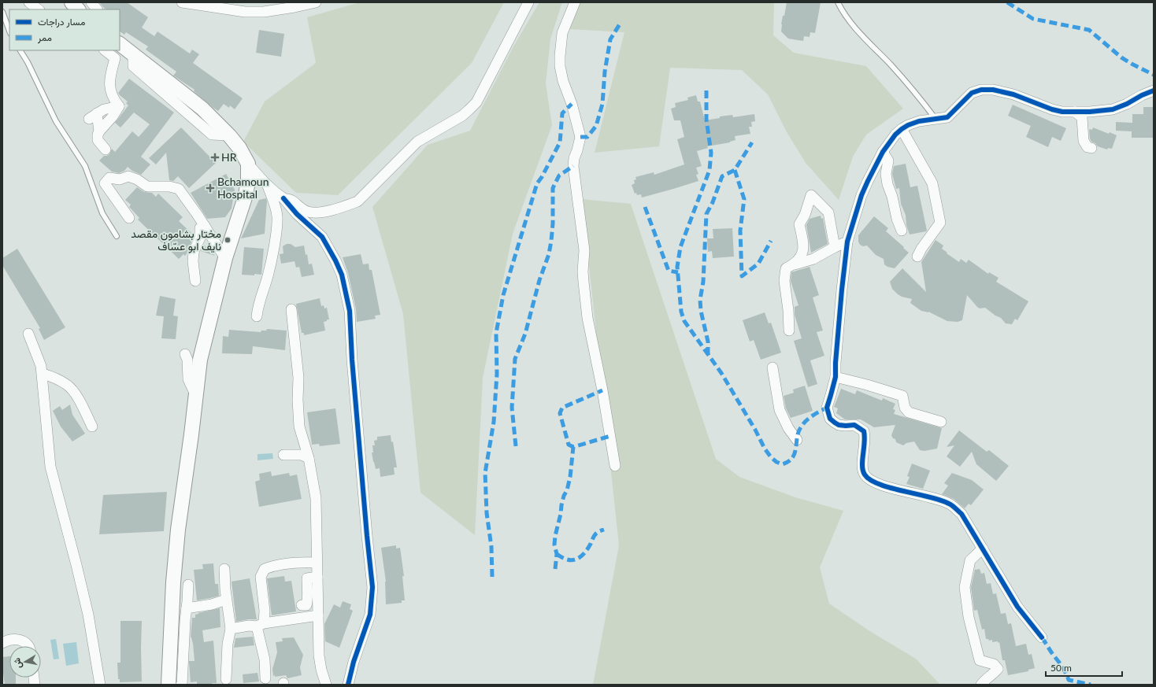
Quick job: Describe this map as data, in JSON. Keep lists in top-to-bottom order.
{
  "places": {
    "health": ["HR", "Bchamoun Hospital"],
    "other": ["مختار بشامون مقصد نايف ابو عسّاف"]
  },
  "legend": ["مسار دراجات", "ممر"],
  "scale_bar": "50 m",
  "north": "left"
}
